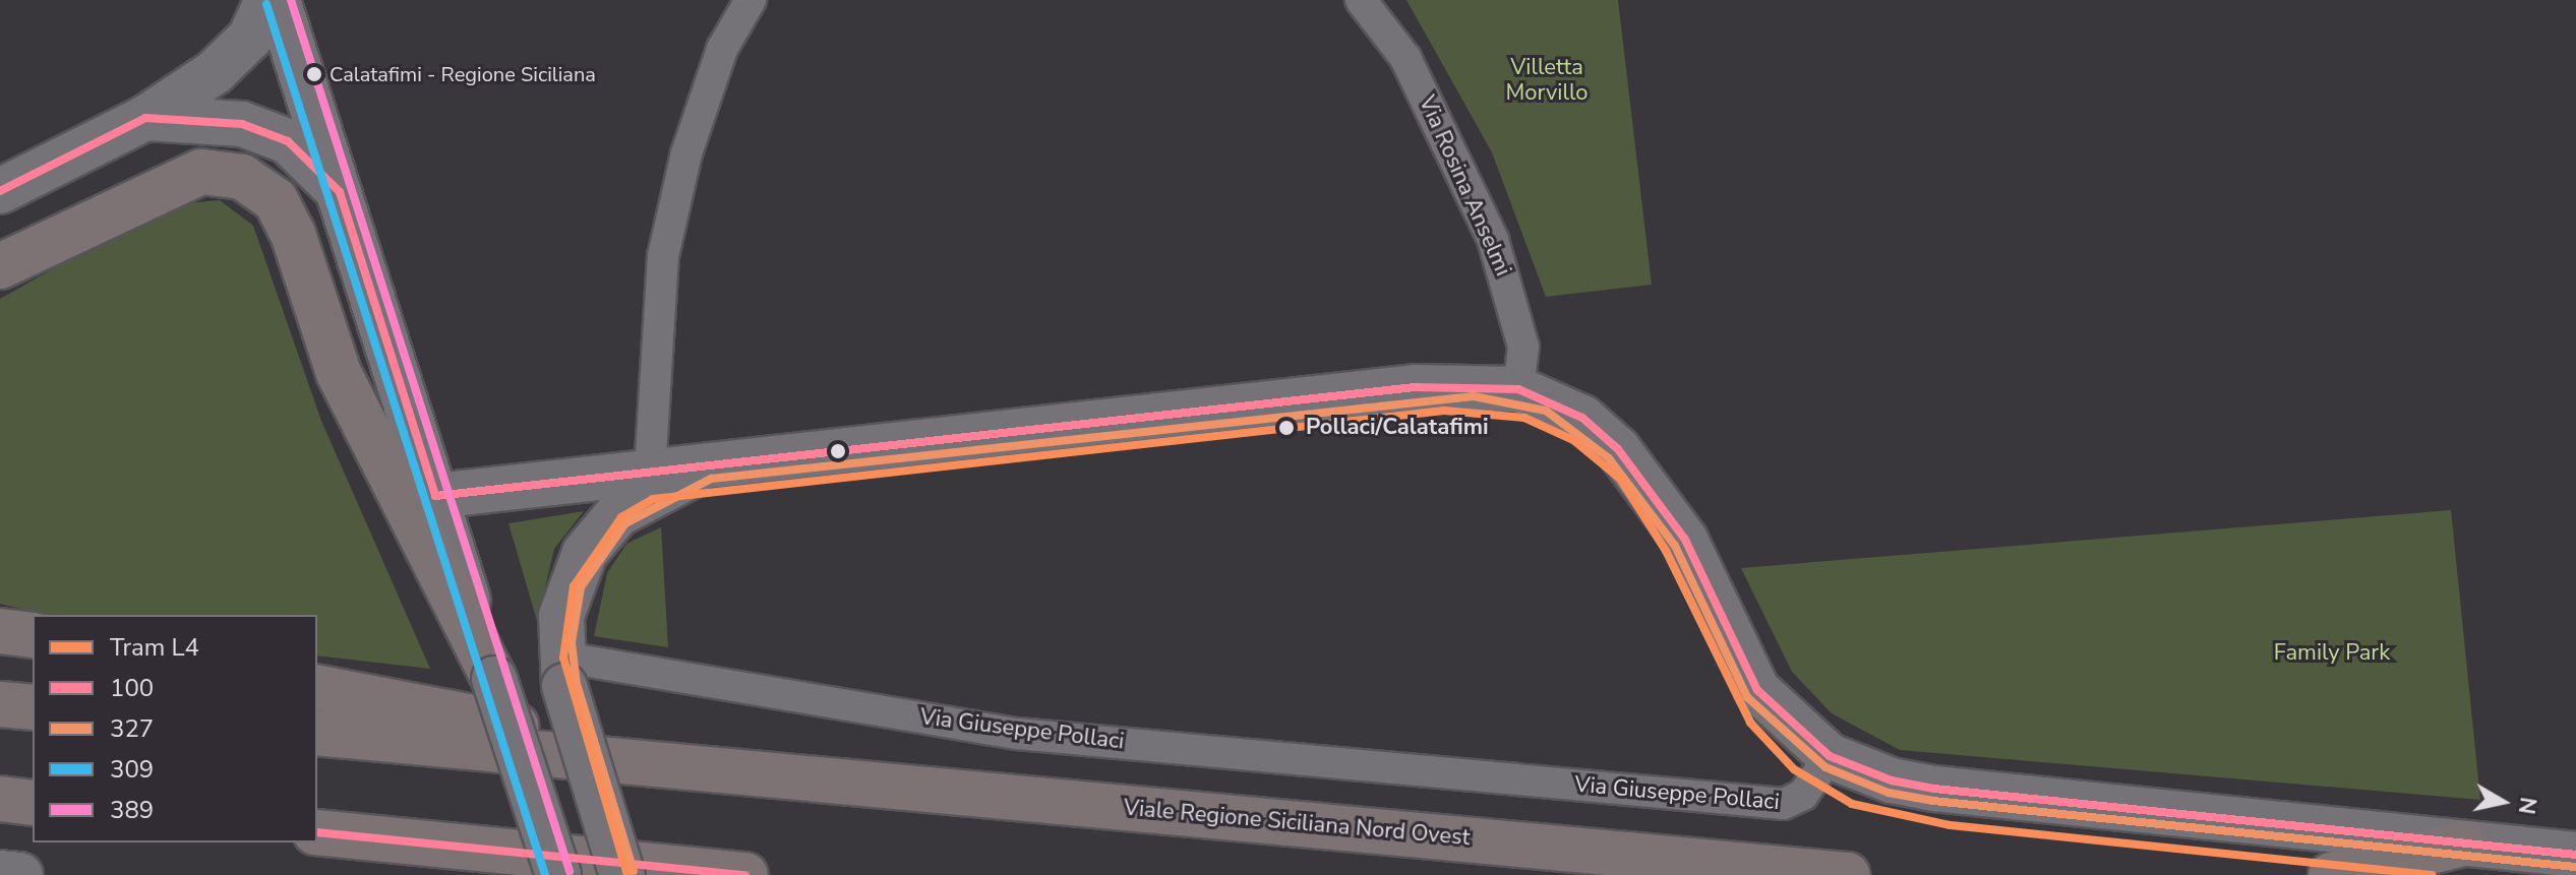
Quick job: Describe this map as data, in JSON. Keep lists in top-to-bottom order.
{
  "streets": {
    "main road": ["Viale Regione Siciliana Nord Ovest"],
    "street": ["Via Rosina Anselmi", "Via Giuseppe Pollaci"]
  },
  "parks": ["Villetta Morvillo", "Family Park"],
  "places": ["Calatafimi - Regione Siciliana", "Pollaci/Calatafimi"],
  "lines": [
    "transit line 389",
    "transit line 309",
    "transit line 100",
    "transit line 327",
    "tram line L4"
  ],
  "legend": [
    "Tram L4",
    "100",
    "327",
    "309",
    "389"
  ],
  "north": "right"
}
